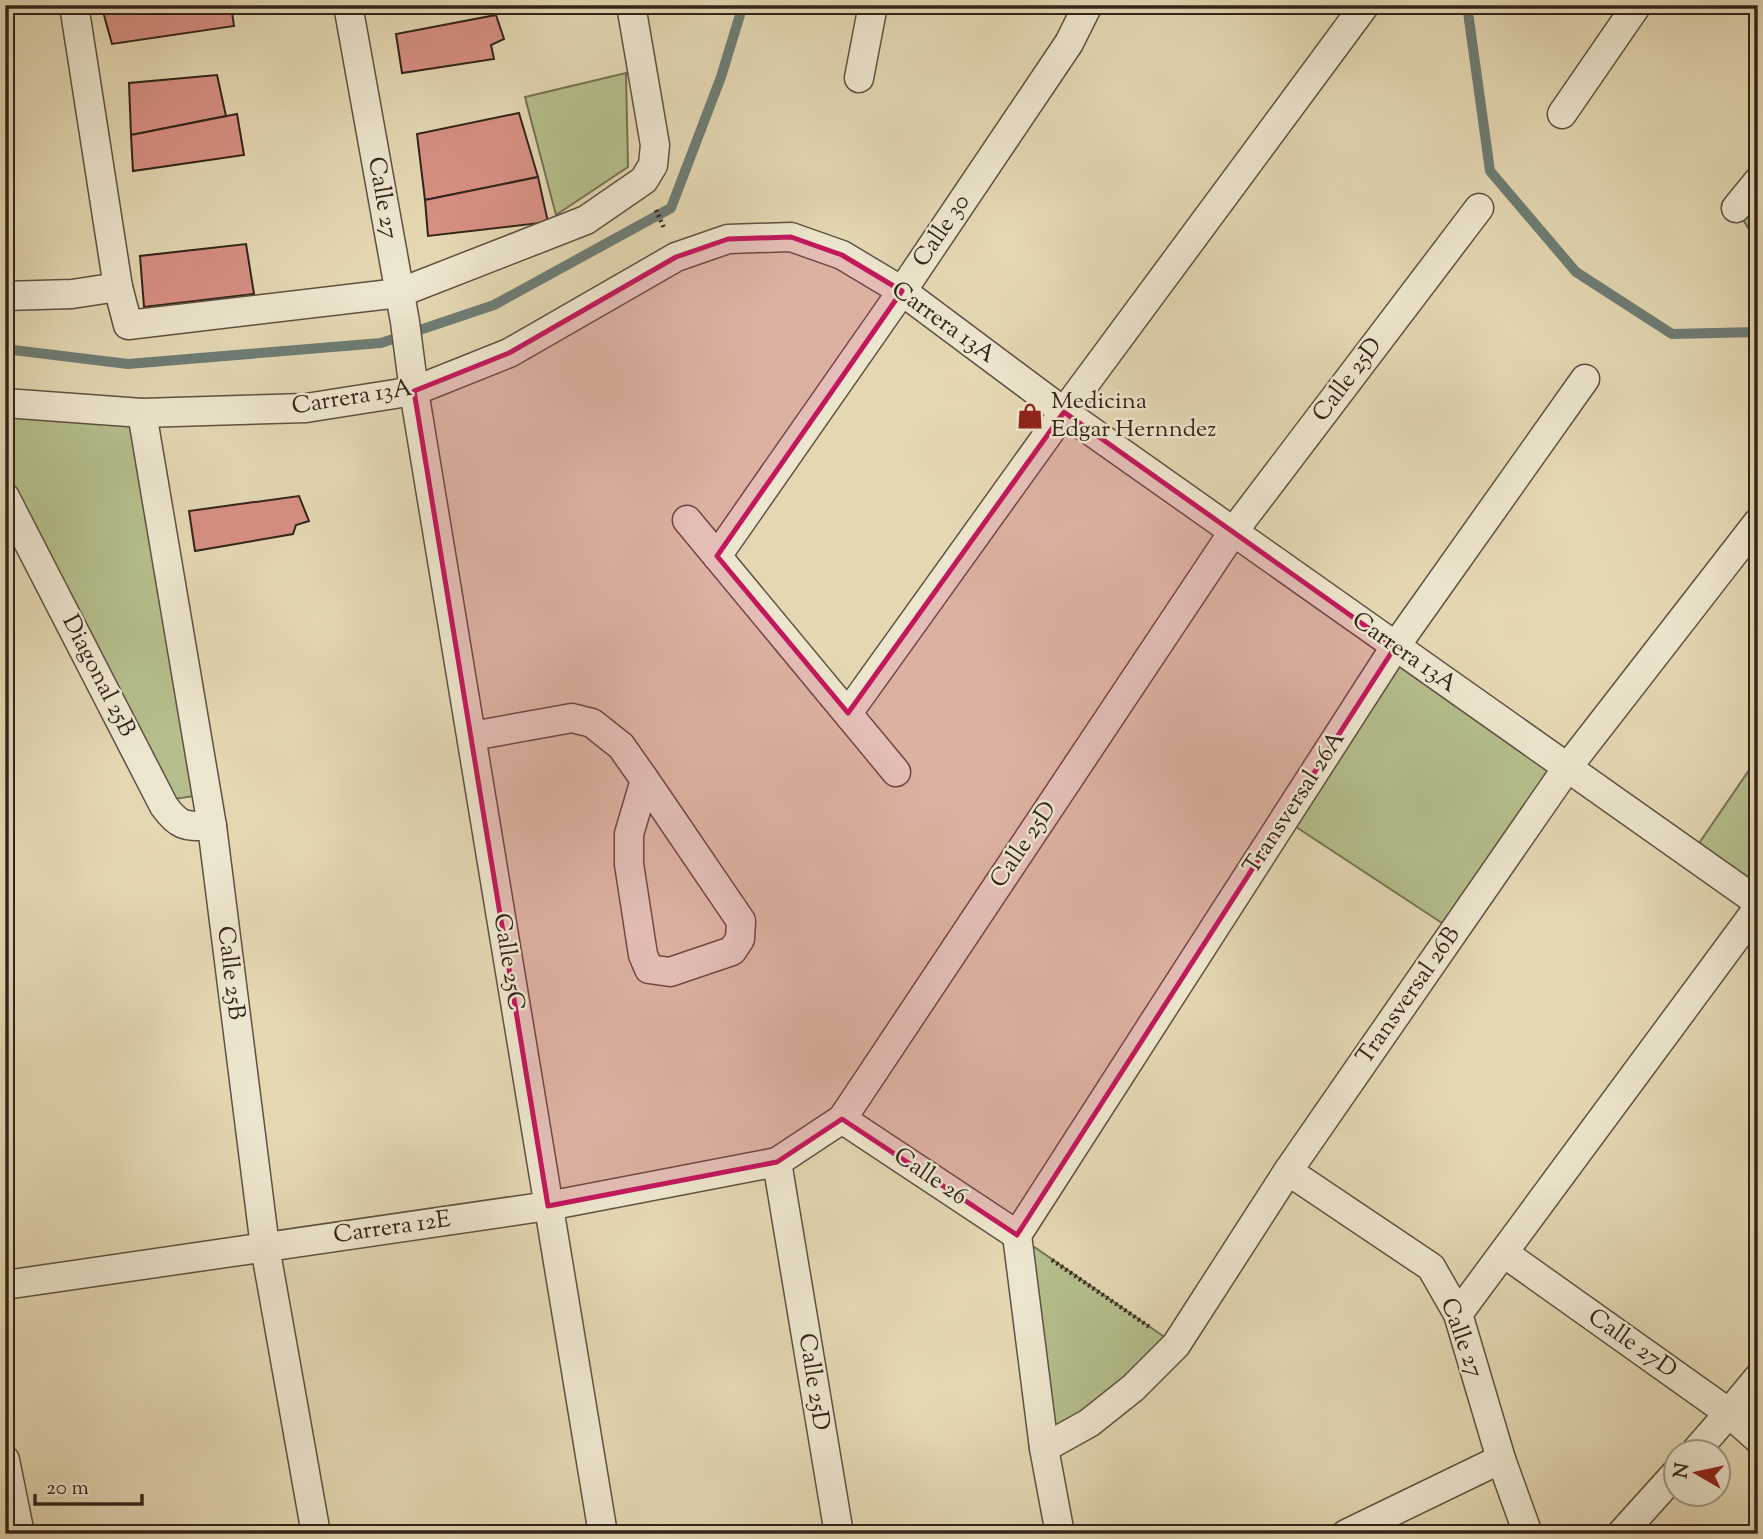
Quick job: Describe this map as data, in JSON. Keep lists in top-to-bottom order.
{
  "streets": {
    "street": [
      "Calle 27",
      "Calle 30",
      "Carrera 13A",
      "Calle 25D",
      "Diagonal 25B",
      "Transversal 26A",
      "Calle 25C",
      "Calle 25B",
      "Transversal 26B",
      "Calle 26",
      "Carrera 12E",
      "Calle 27D"
    ]
  },
  "crossings": [
    ["Calle 27", "Carrera 13A"],
    ["Calle 27", "Calle 25C"],
    ["Calle 27", "Transversal 26B"],
    ["Calle 30", "Carrera 13A"],
    ["Carrera 13A", "Calle 25D"],
    ["Carrera 13A", "Transversal 26A"],
    ["Carrera 13A", "Calle 25C"],
    ["Carrera 13A", "Calle 25B"],
    ["Carrera 13A", "Transversal 26B"],
    ["Calle 25D", "Calle 26"],
    ["Calle 25D", "Carrera 12E"],
    ["Diagonal 25B", "Calle 25B"],
    ["Transversal 26A", "Calle 26"],
    ["Calle 25C", "Carrera 12E"],
    ["Calle 25B", "Carrera 12E"]
  ],
  "places": {
    "shop": ["Medicina Edgar Hernndez"]
  },
  "scale_bar": "20 m",
  "north": "left"
}
